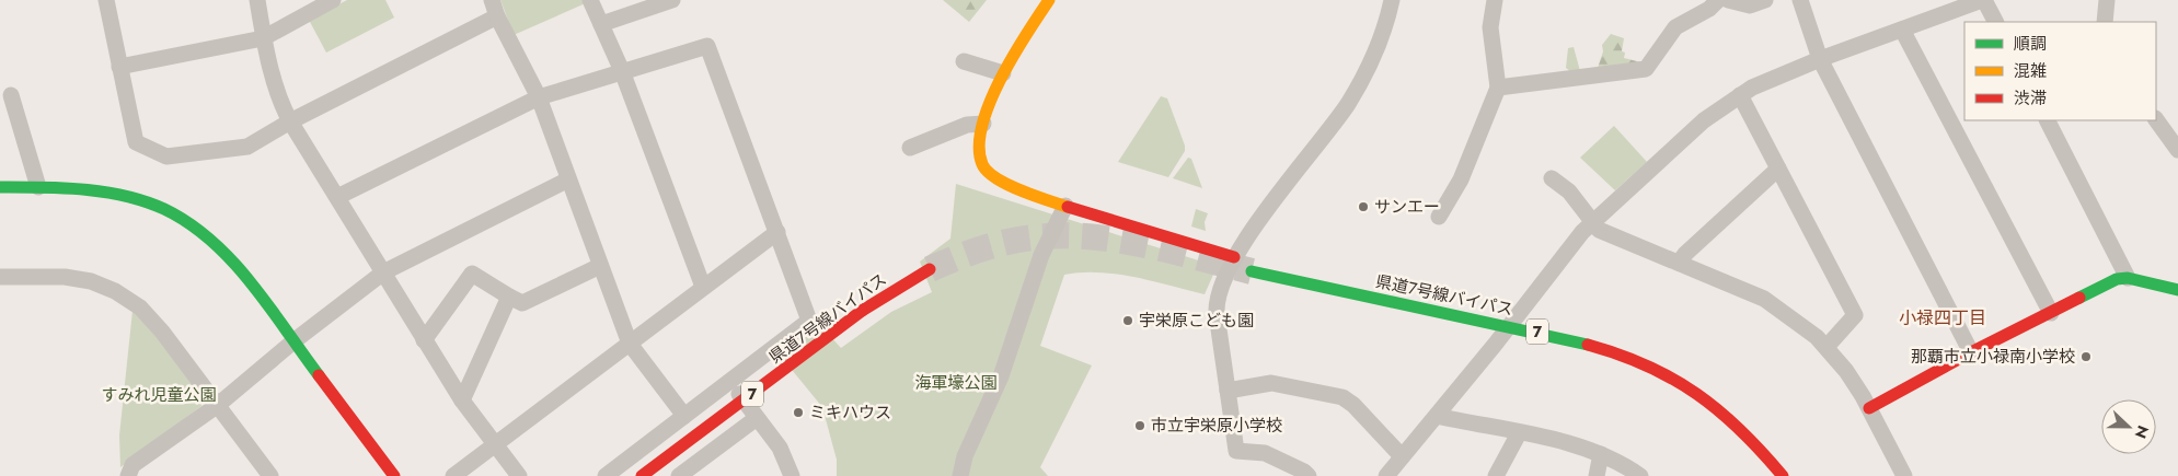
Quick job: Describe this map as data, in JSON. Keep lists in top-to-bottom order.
{
  "streets": {
    "street": ["県道7号線バイパス", "7"]
  },
  "districts": ["小禄四丁目"],
  "parks": ["海軍壕公園", "すみれ児童公園"],
  "places": [
    "サンエー",
    "宇栄原こども園",
    "那覇市立小禄南小学校",
    "ミキハウス",
    "市立宇栄原小学校"
  ],
  "legend": ["順調", "混雑", "渋滞"],
  "north": "right"
}
